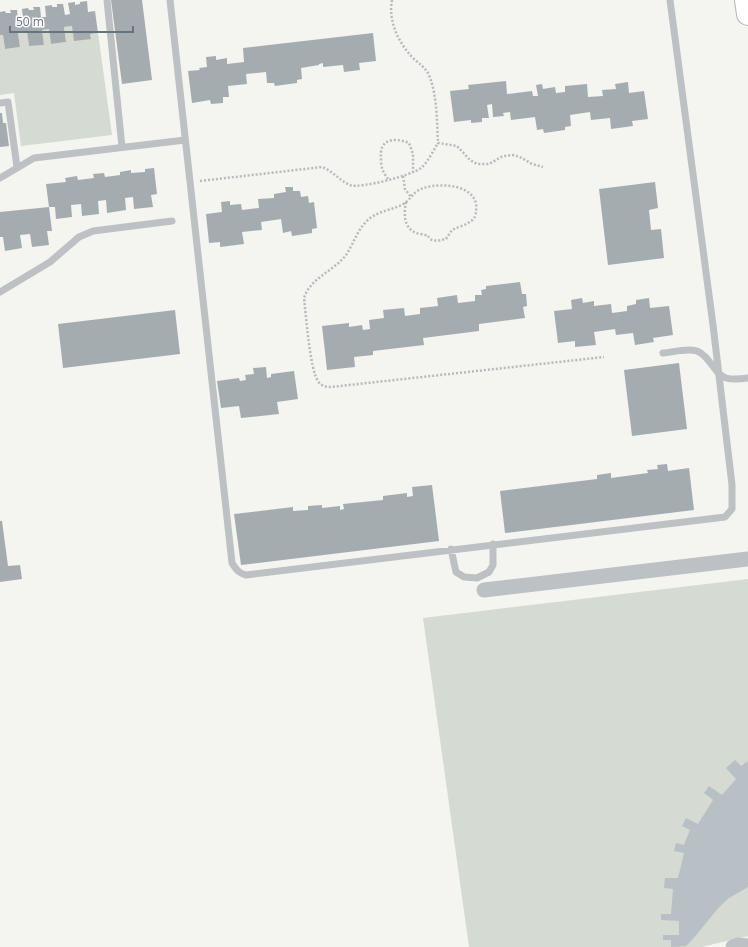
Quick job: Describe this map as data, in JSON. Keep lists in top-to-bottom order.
{
  "scale_bar": "50 m"
}
